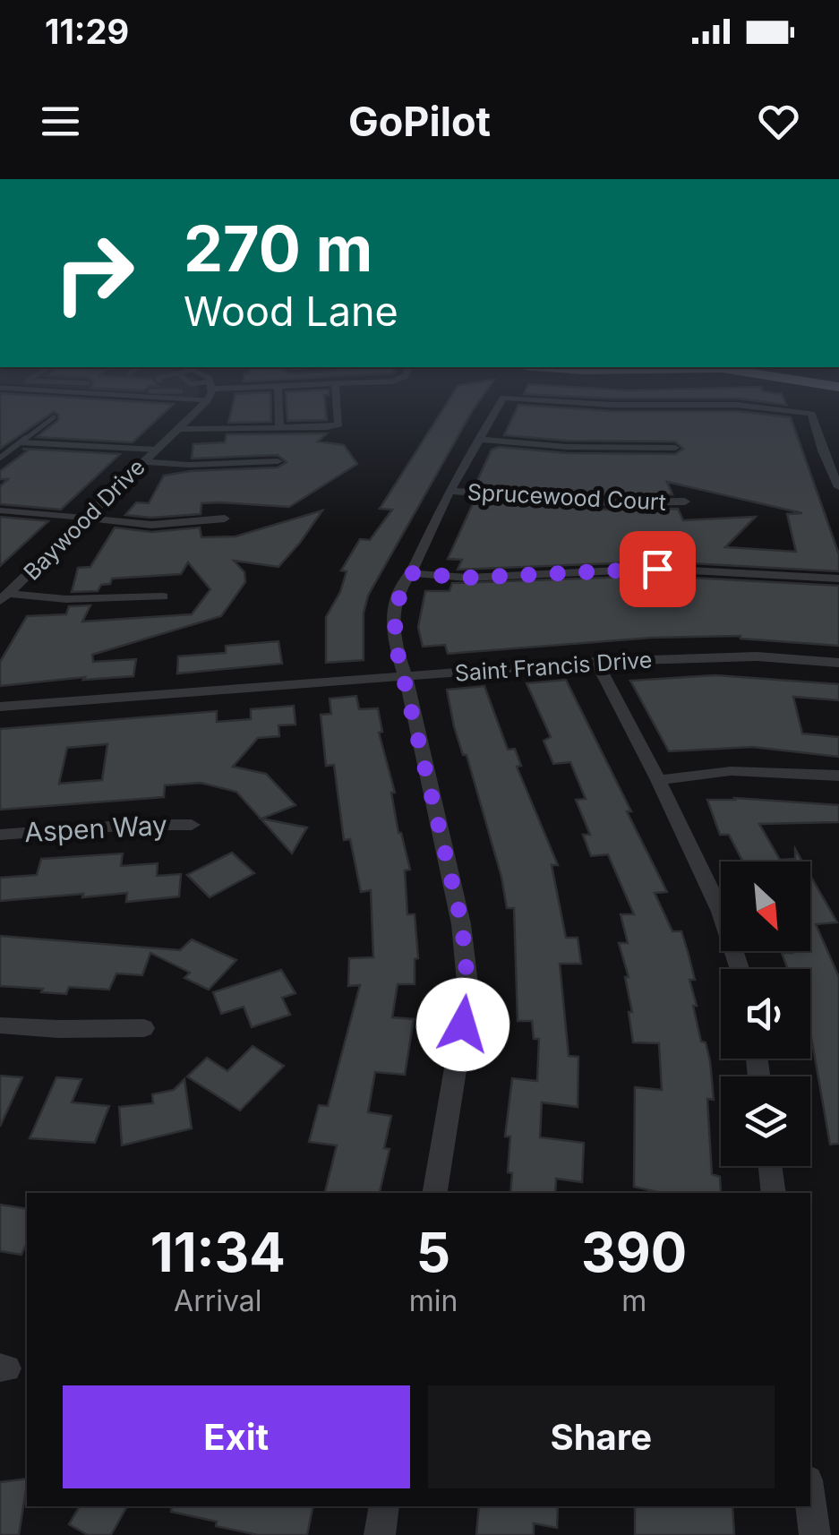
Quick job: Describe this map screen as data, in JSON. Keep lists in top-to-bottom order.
{
  "streets": {
    "street": [
      "Sprucewood Court",
      "Baywood Drive",
      "Saint Francis Drive",
      "Aspen Way"
    ]
  },
  "north": "bottom right",
  "page": {
    "status": "11:29",
    "header": "GoPilot",
    "turn": ["270 m", "Wood Lane"],
    "eta": [
      "11:34",
      "Arrival",
      "5",
      "min",
      "390",
      "m"
    ],
    "buttons": ["Exit", "Share"]
  }
}
